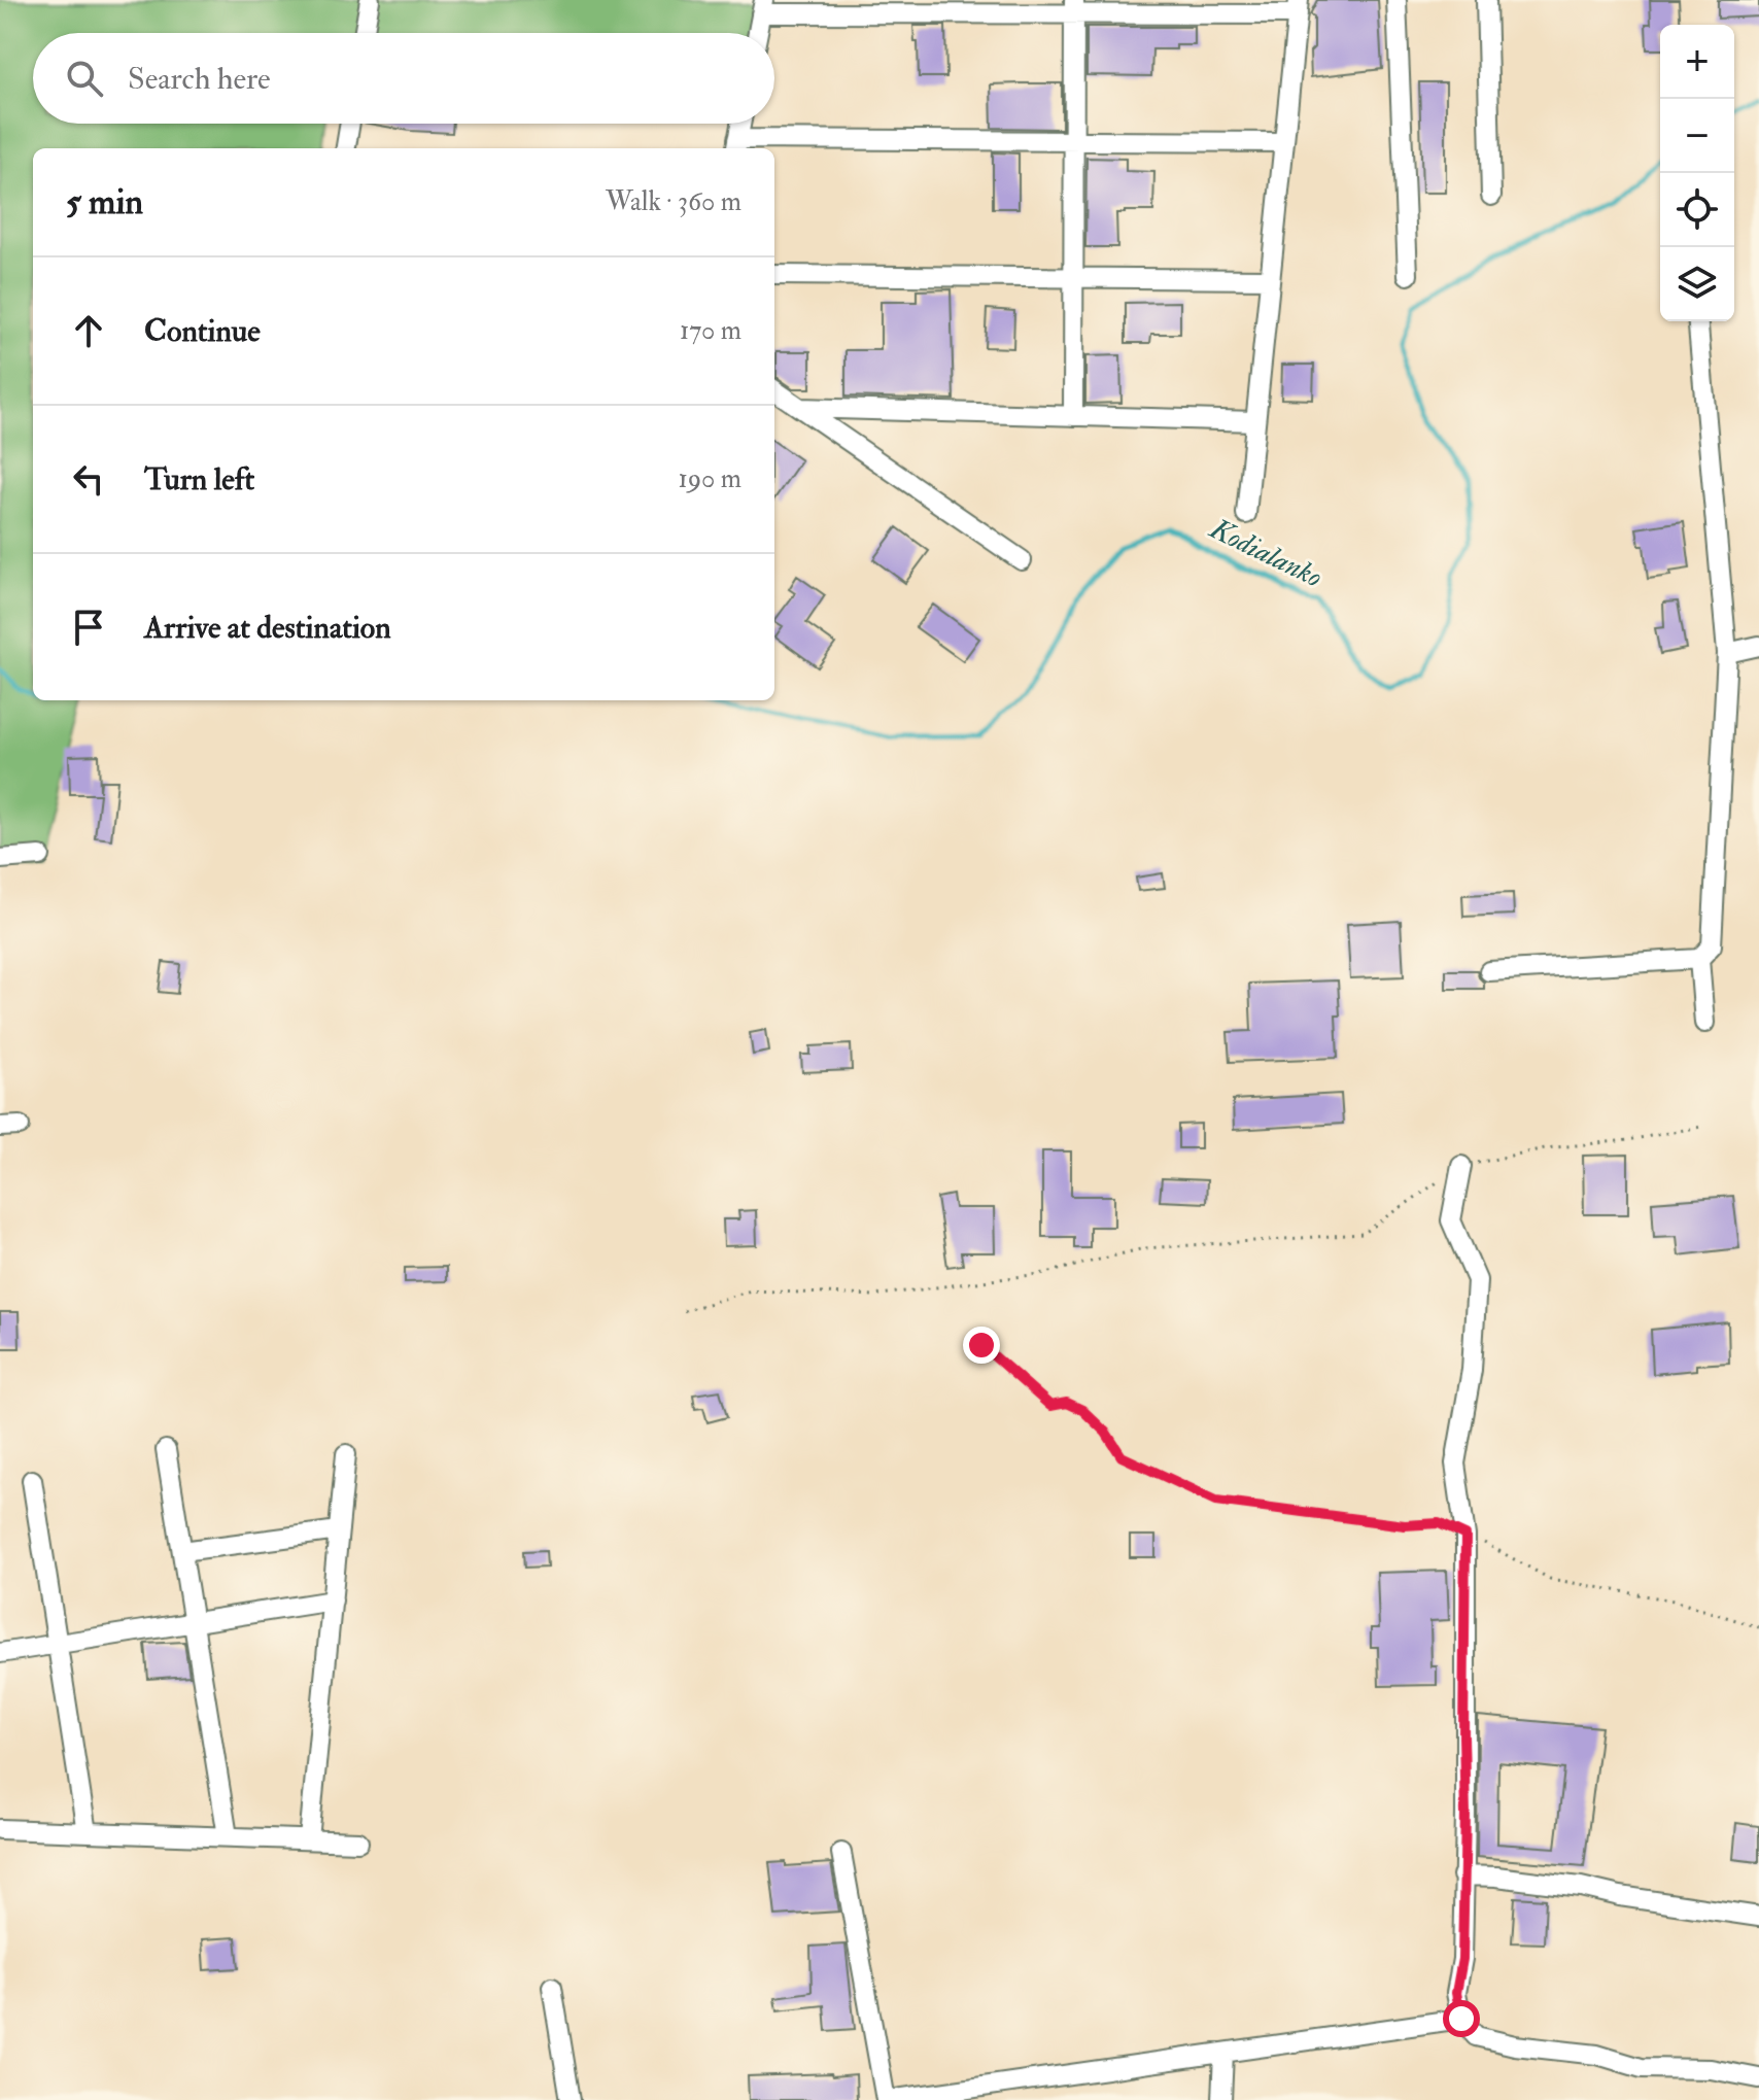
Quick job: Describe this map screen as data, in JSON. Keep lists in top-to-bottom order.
{
  "water": ["Kodialanko"],
  "page": {
    "map_buttons": ["+", "−"],
    "search": "Search here",
    "heading": ["5 min", "Walk · 360 m"],
    "list": [
      ["Continue", "170 m"],
      ["Turn left", "190 m"],
      "Arrive at destination"
    ]
  }
}
